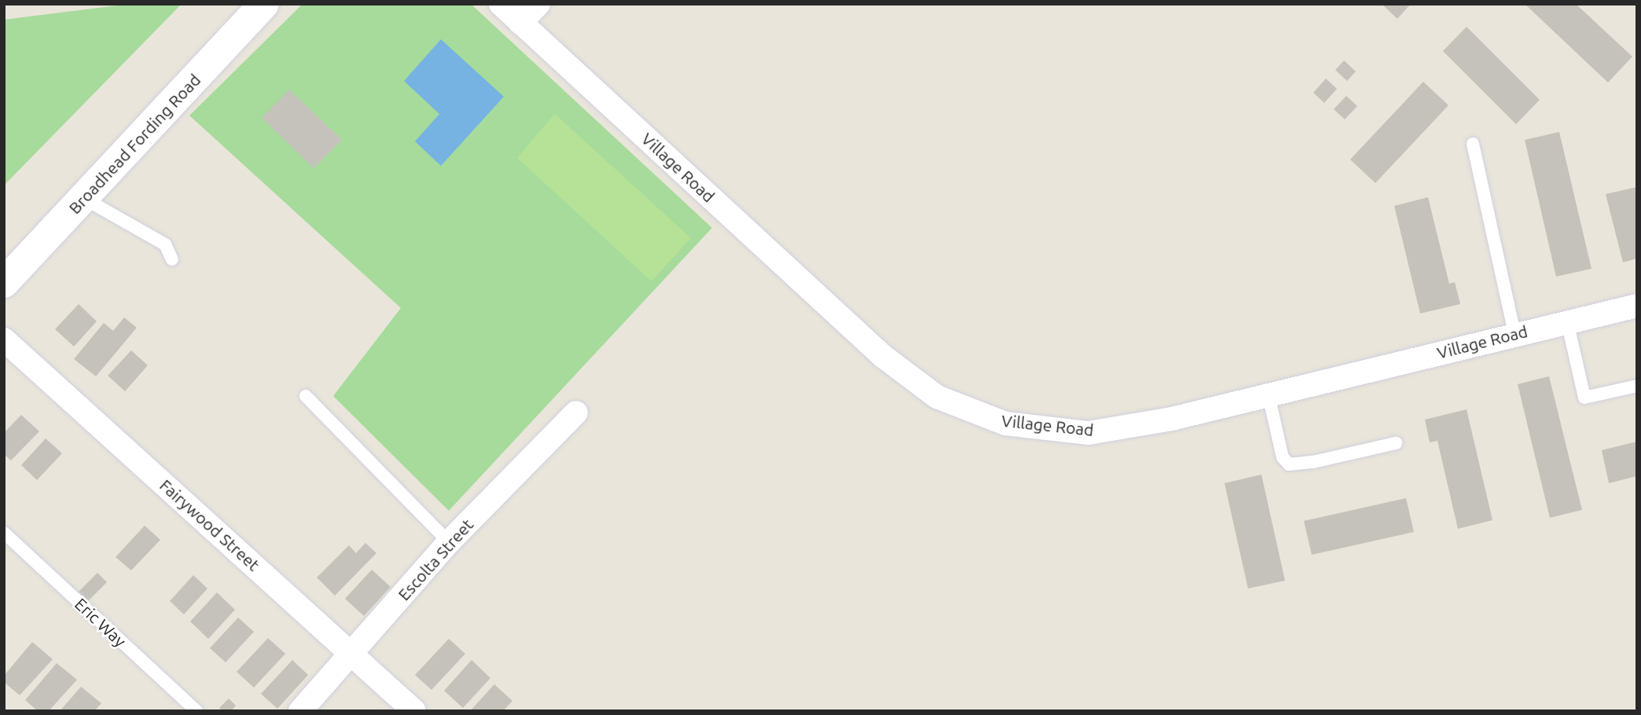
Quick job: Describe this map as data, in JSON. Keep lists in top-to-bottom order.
{
  "streets": {
    "street": [
      "Broadhead Fording Road",
      "Village Road",
      "Fairywood Street",
      "Escolta Street"
    ],
    "lane": ["Eric Way"]
  },
  "crossings": [
    ["Fairywood Street", "Escolta Street"]
  ]
}
